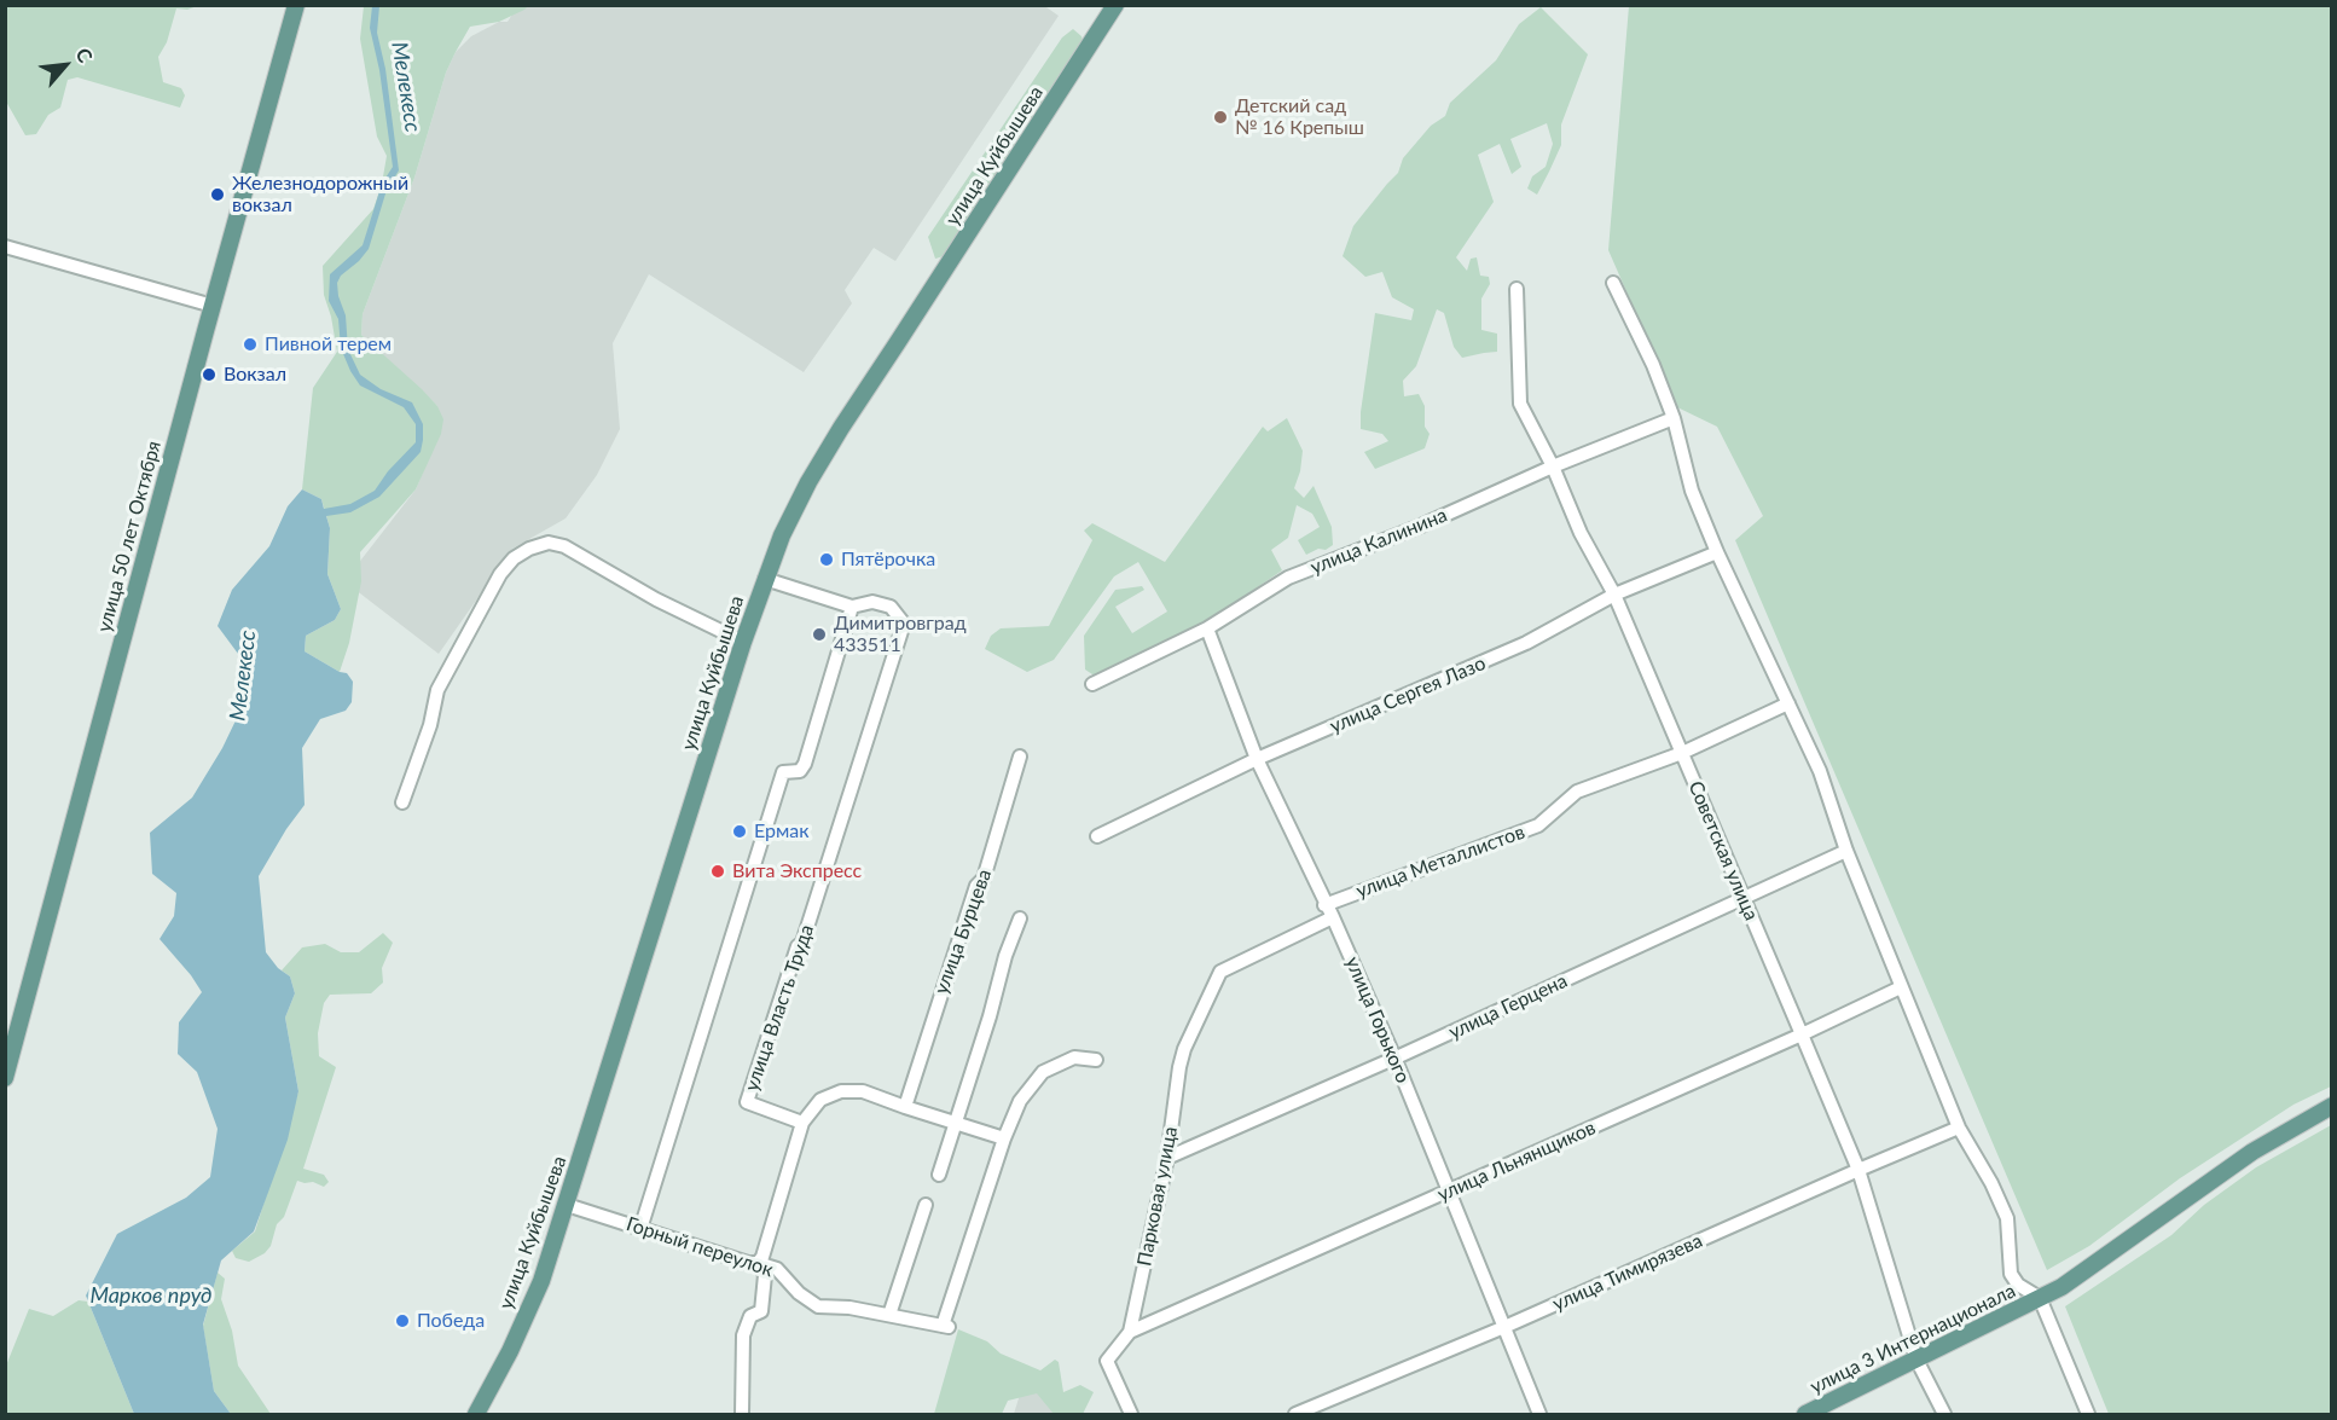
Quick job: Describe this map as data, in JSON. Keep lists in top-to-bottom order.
{
  "streets": {
    "main road": ["улица Куйбышева", "улица 50 лет Октября", "улица 3 Интернационала"],
    "street": [
      "улица Калинина",
      "улица Сергея Лазо",
      "Советская улица",
      "улица Металлистов",
      "улица Бурцева",
      "улица Герцена",
      "улица Власть Труда",
      "улица Горького",
      "улица Льнянщиков",
      "Парковая улица",
      "Горный переулок",
      "улица Тимирязева"
    ]
  },
  "crossings": [
    ["улица Куйбышева", "Горный переулок"],
    ["улица Калинина", "Советская улица"],
    ["улица Калинина", "улица Горького"],
    ["улица Сергея Лазо", "Советская улица"],
    ["улица Сергея Лазо", "улица Горького"],
    ["Советская улица", "улица Металлистов"],
    ["Советская улица", "улица Герцена"],
    ["Советская улица", "улица Льнянщиков"],
    ["Советская улица", "улица Тимирязева"],
    ["Советская улица", "улица 3 Интернационала"],
    ["улица Металлистов", "улица Горького"],
    ["улица Герцена", "улица Горького"],
    ["улица Герцена", "Парковая улица"],
    ["улица Горького", "улица Льнянщиков"],
    ["улица Горького", "Парковая улица"],
    ["улица Горького", "улица Тимирязева"],
    ["улица Льнянщиков", "Парковая улица"]
  ],
  "water": ["Мелекесс", "Марков пруд"],
  "places": [
    "Детский сад № 16 Крепыш",
    "Железнодорожный вокзал",
    "Пивной терем",
    "Вокзал",
    "Пятёрочка",
    "Димитровград 433511",
    "Ермак",
    "Вита Экспресс",
    "Победа"
  ],
  "north": "top right"
}
